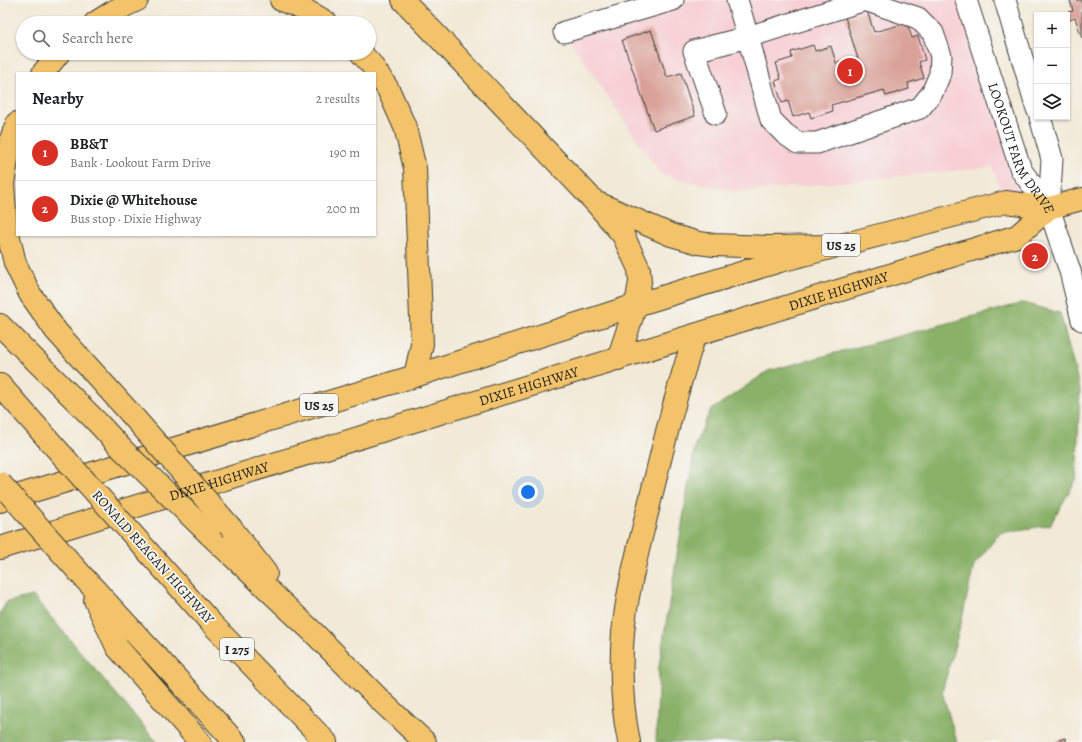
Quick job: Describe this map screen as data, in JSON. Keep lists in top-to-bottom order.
{
  "streets": {
    "main road": [
      "US 25",
      "DIXIE HIGHWAY",
      "RONALD REAGAN HIGHWAY",
      "I 275"
    ],
    "street": ["LOOKOUT FARM DRIVE"]
  },
  "crossings": [
    ["LOOKOUT FARM DRIVE", "DIXIE HIGHWAY"]
  ],
  "page": {
    "map_buttons": ["+", "−"],
    "search": "Search here",
    "pins": ["1", "2"],
    "heading": ["Nearby", "2 results"],
    "list": [
      {
        "mark": "1",
        "name": "BB&T",
        "note": "Bank · Lookout Farm Drive",
        "value": "190 m"
      },
      {
        "mark": "2",
        "name": "Dixie @ Whitehouse",
        "note": "Bus stop · Dixie Highway",
        "value": "200 m"
      }
    ]
  }
}
